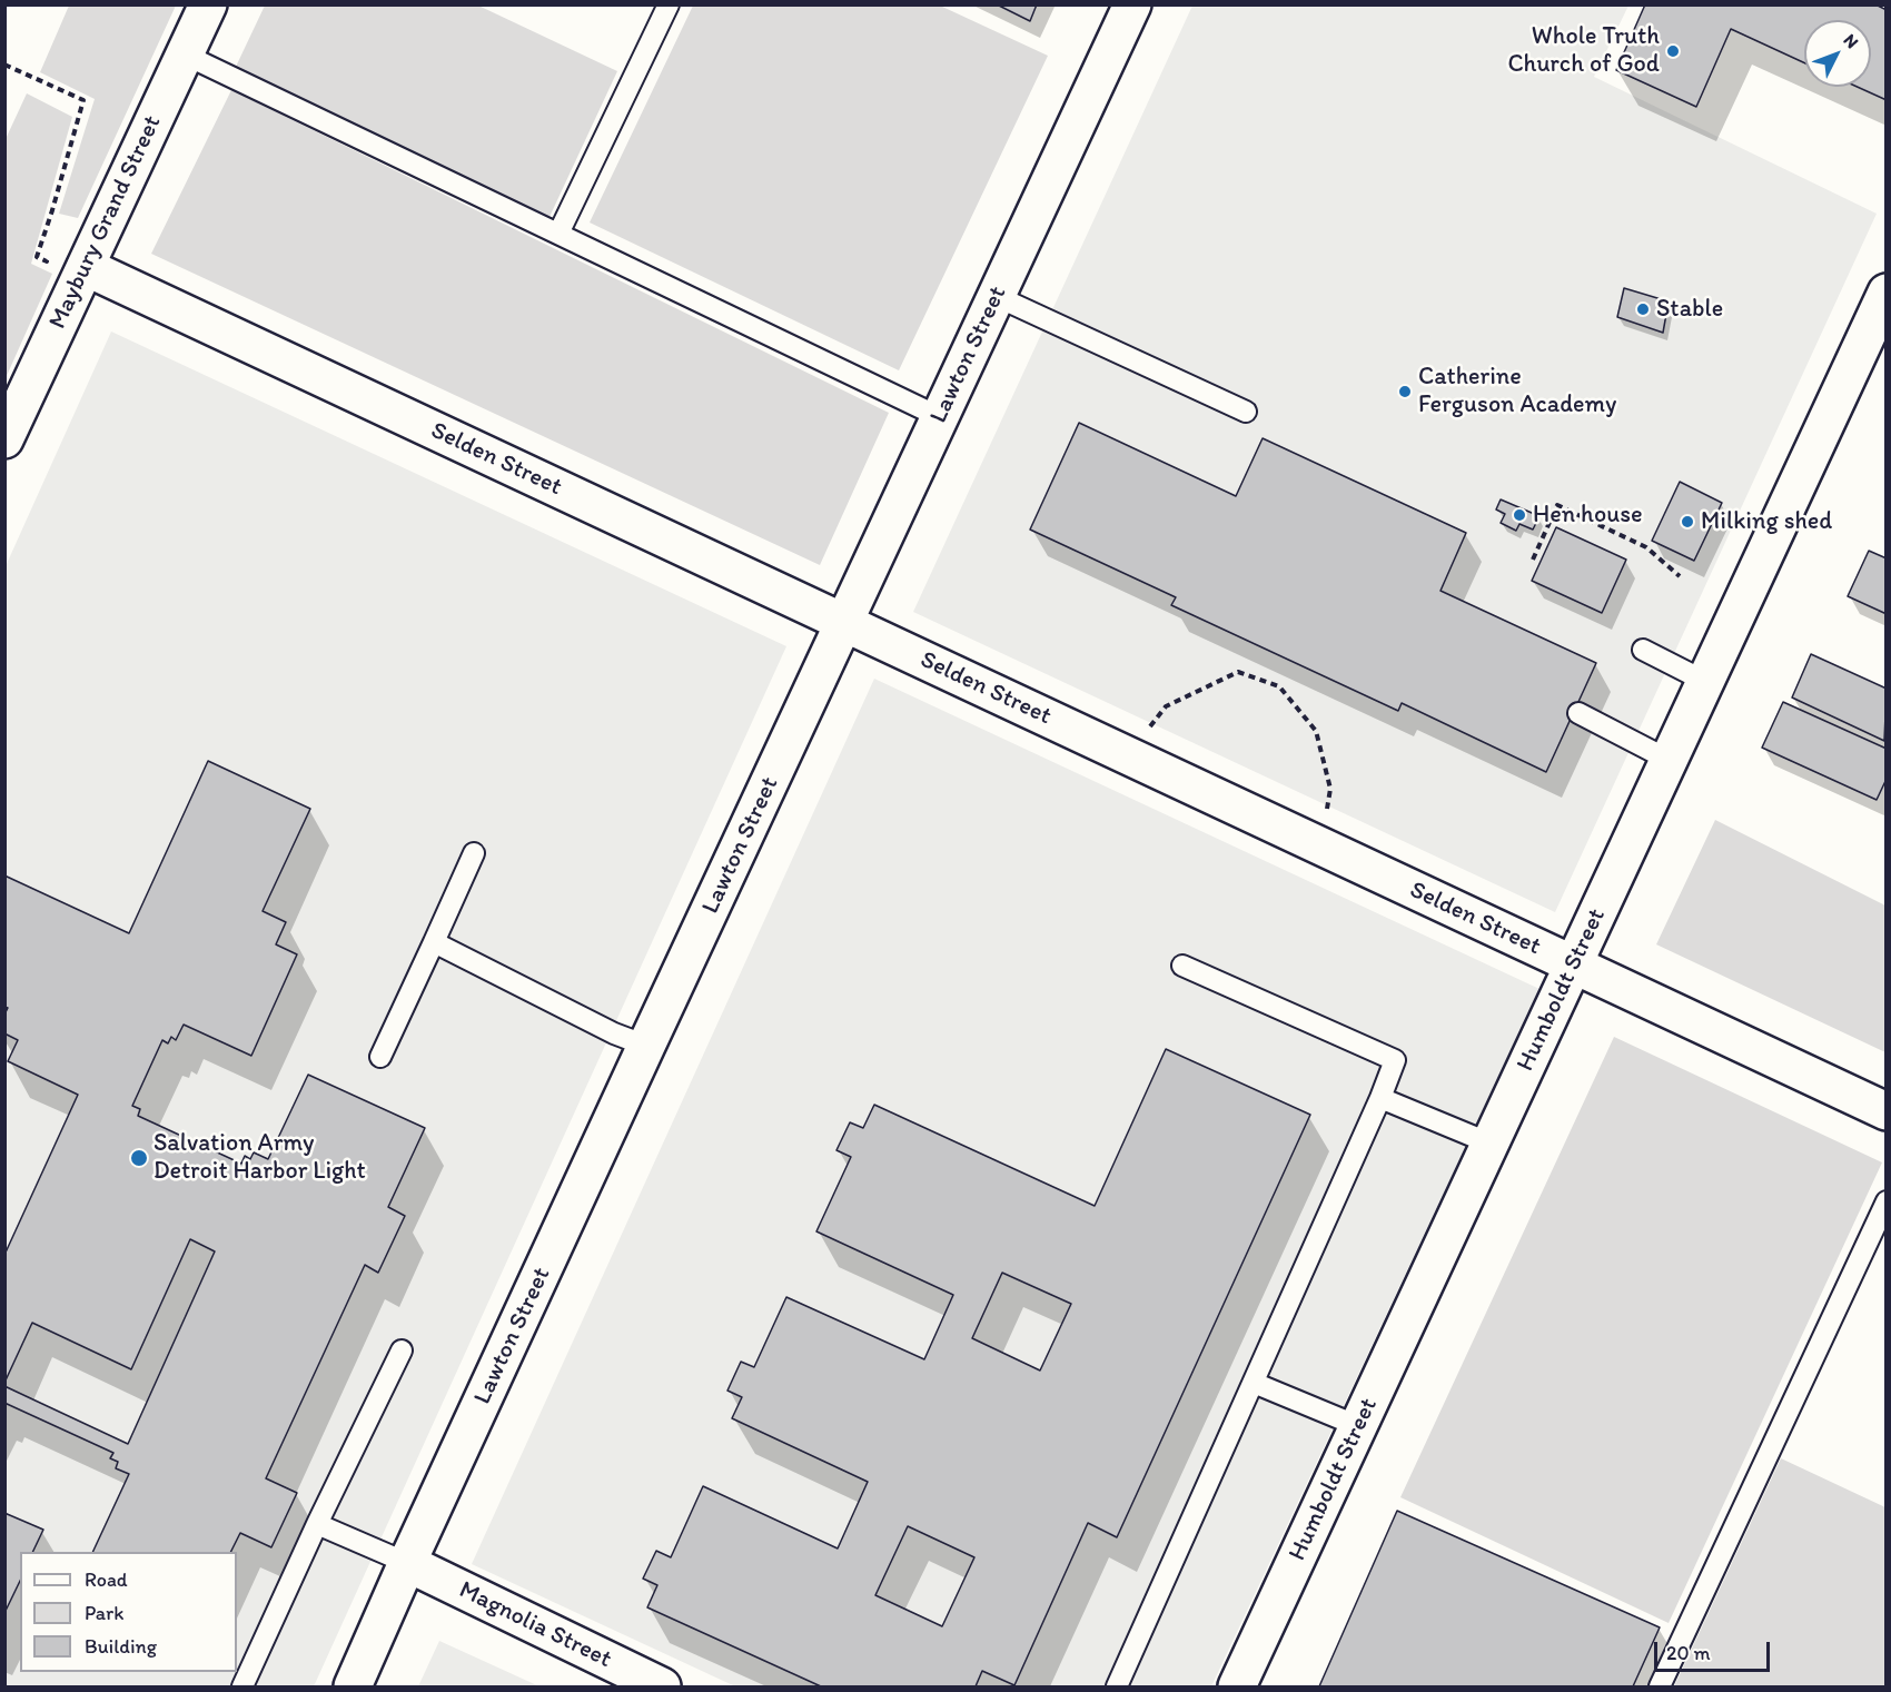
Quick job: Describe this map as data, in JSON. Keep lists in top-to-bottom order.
{
  "streets": {
    "street": [
      "Maybury Grand Street",
      "Lawton Street",
      "Selden Street",
      "Humboldt Street",
      "Magnolia Street"
    ]
  },
  "crossings": [
    ["Maybury Grand Street", "Selden Street"],
    ["Lawton Street", "Selden Street"],
    ["Lawton Street", "Magnolia Street"],
    ["Selden Street", "Humboldt Street"]
  ],
  "places": [
    "Whole Truth Church of God",
    "Stable",
    "Catherine Ferguson Academy",
    "Hen house",
    "Milking shed",
    "Salvation Army Detroit Harbor Light"
  ],
  "legend": ["Road", "Park", "Building"],
  "scale_bar": "20 m",
  "north": "top right"
}
